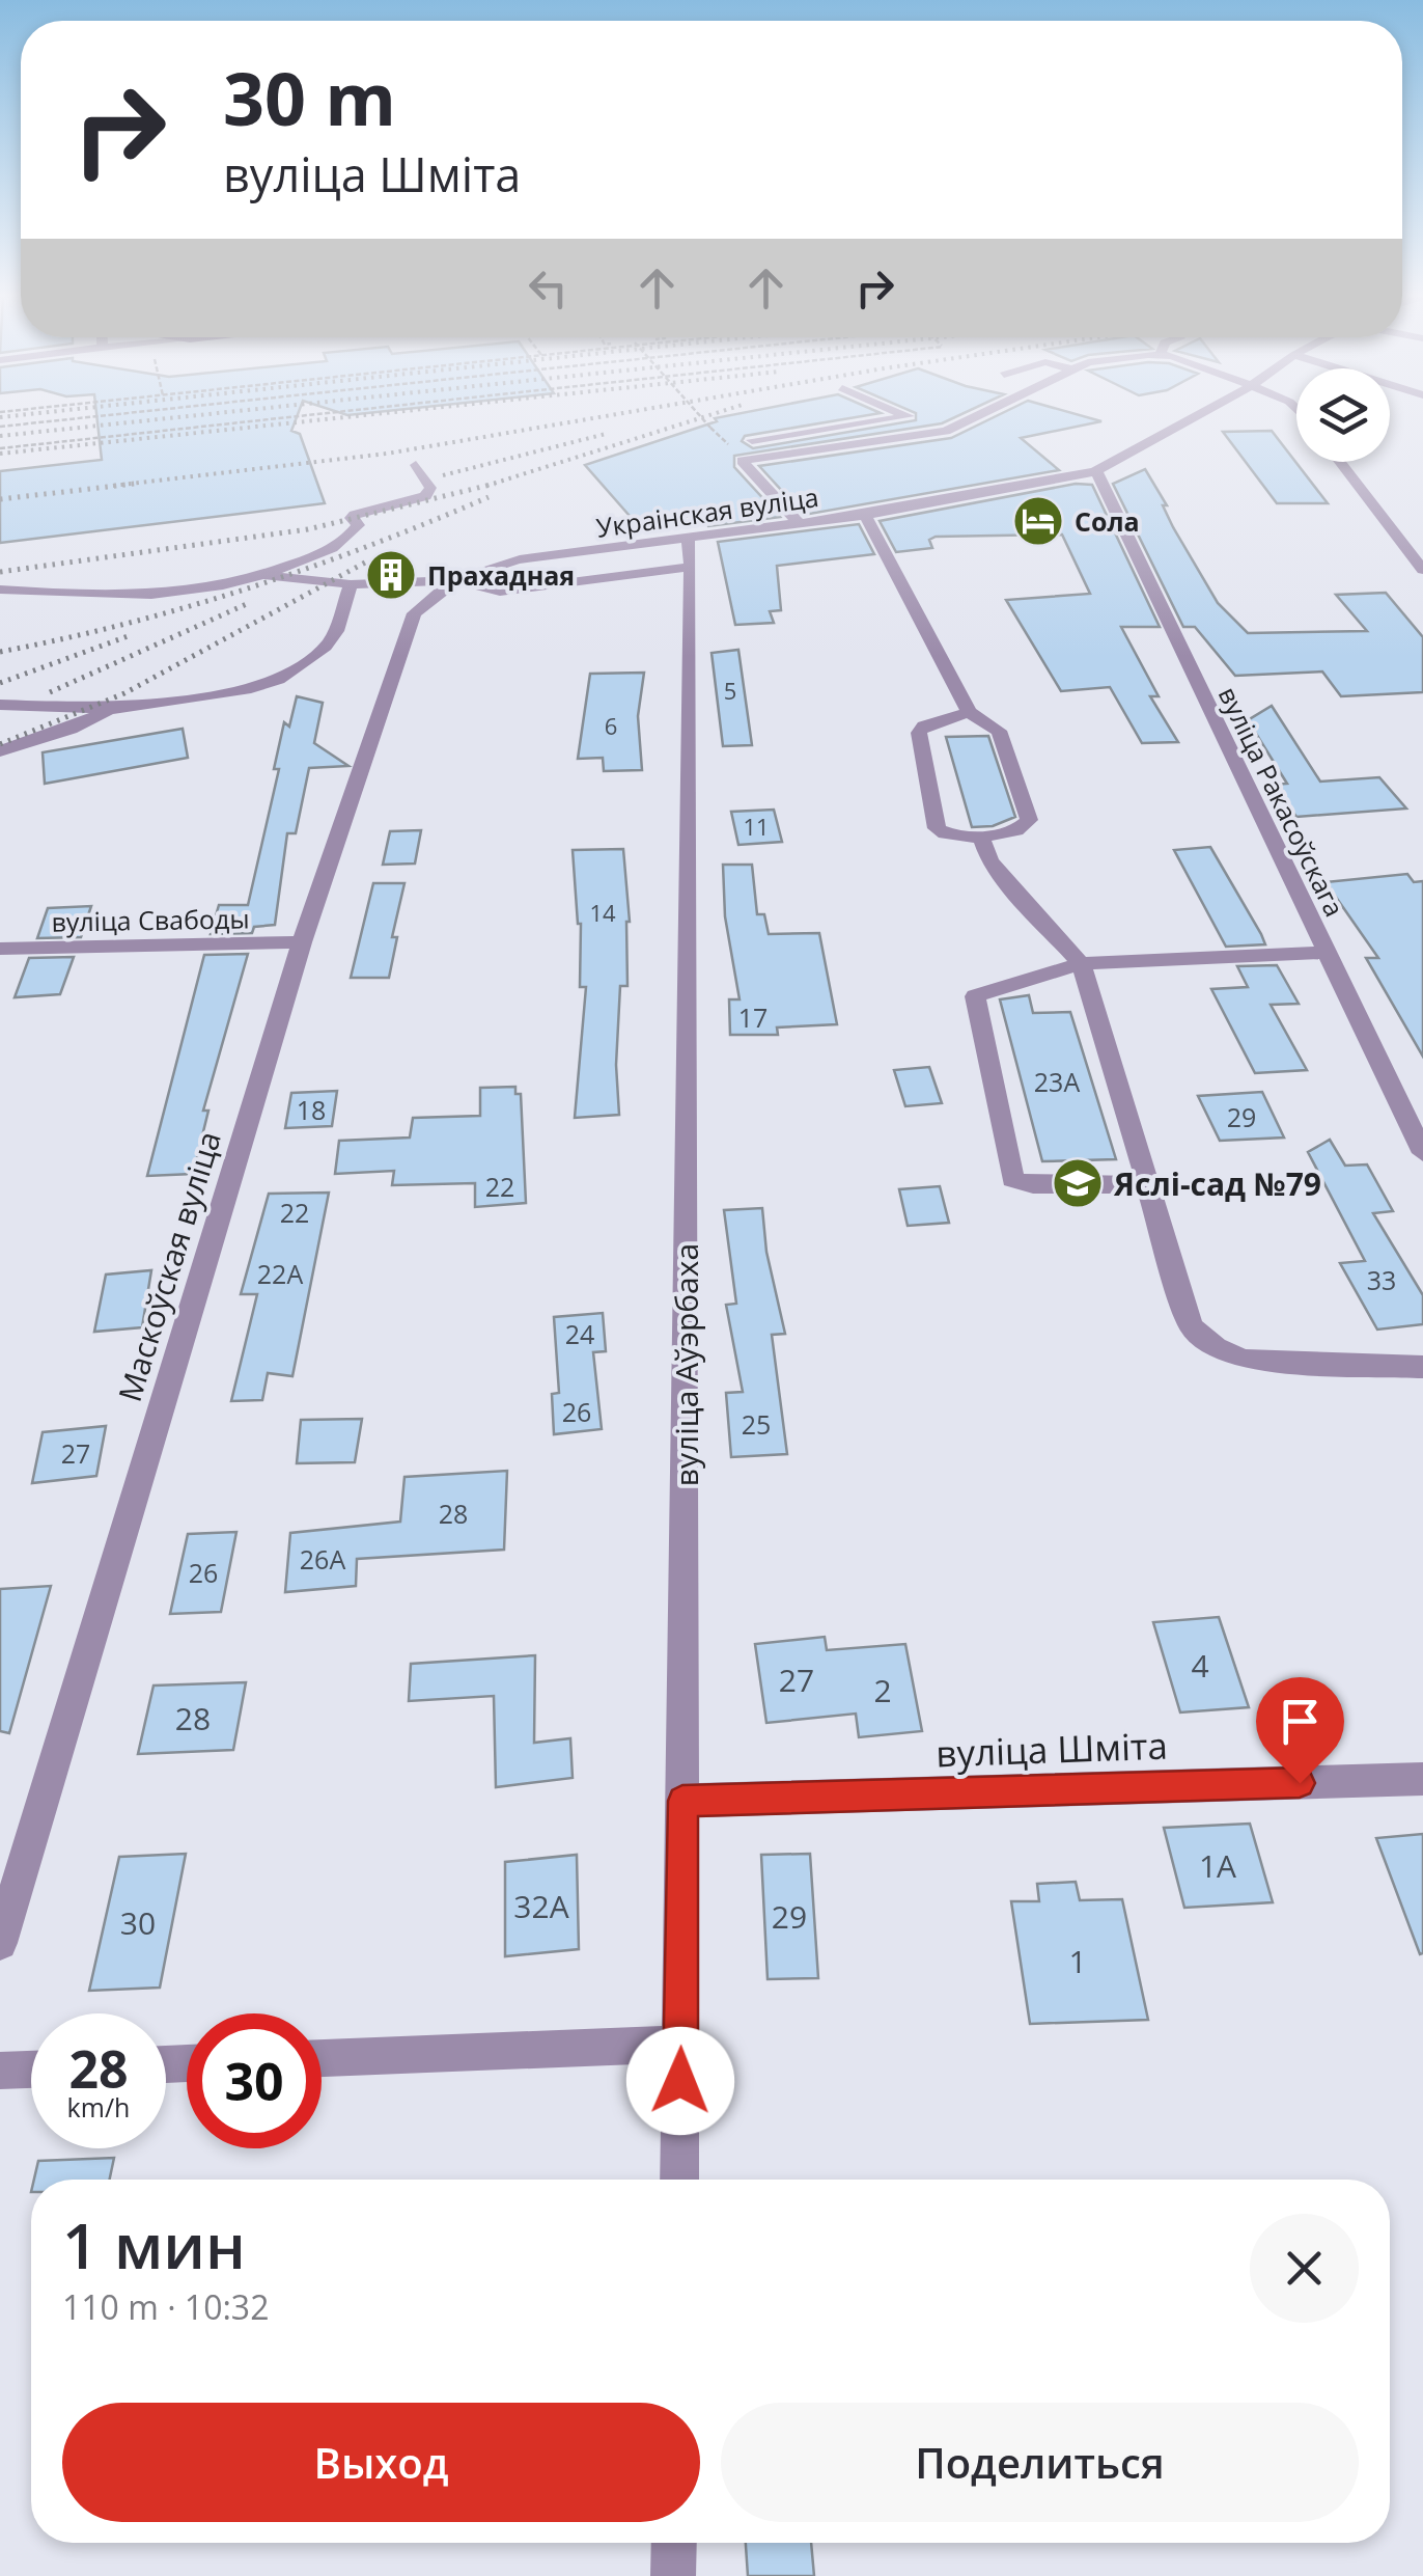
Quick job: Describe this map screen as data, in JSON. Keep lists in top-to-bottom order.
{
  "streets": {
    "street": [
      "Украінская вуліца",
      "вуліца Ракасоўскага",
      "вуліца Свабоды",
      "Маскоўская вуліца",
      "вуліца Аўэрбаха",
      "вуліца Шміта"
    ]
  },
  "crossings": [
    ["Украінская вуліца", "вуліца Ракасоўскага"],
    ["Украінская вуліца", "Маскоўская вуліца"],
    ["Украінская вуліца", "вуліца Аўэрбаха"],
    ["вуліца Свабоды", "Маскоўская вуліца"],
    ["вуліца Аўэрбаха", "вуліца Шміта"]
  ],
  "places": {
    "hotel": ["Сола"],
    "building": ["Прахадная"],
    "school or university": ["Яслі-сад №79"]
  },
  "house_numbers": [
    "5",
    "6",
    "11",
    "14",
    "17",
    "23А",
    "18",
    "29",
    "22",
    "22",
    "22А",
    "33",
    "24",
    "26",
    "25",
    "27",
    "28",
    "26А",
    "26",
    "4",
    "27",
    "2",
    "28",
    "1А",
    "32А",
    "29",
    "30",
    "1"
  ],
  "page": {
    "turn": ["30 m", "вуліца Шміта"],
    "speed": "28 km/h",
    "limit": "30",
    "heading": ["1 мин", "110 m · 10:32"],
    "buttons": ["Выход", "Поделиться"]
  }
}
